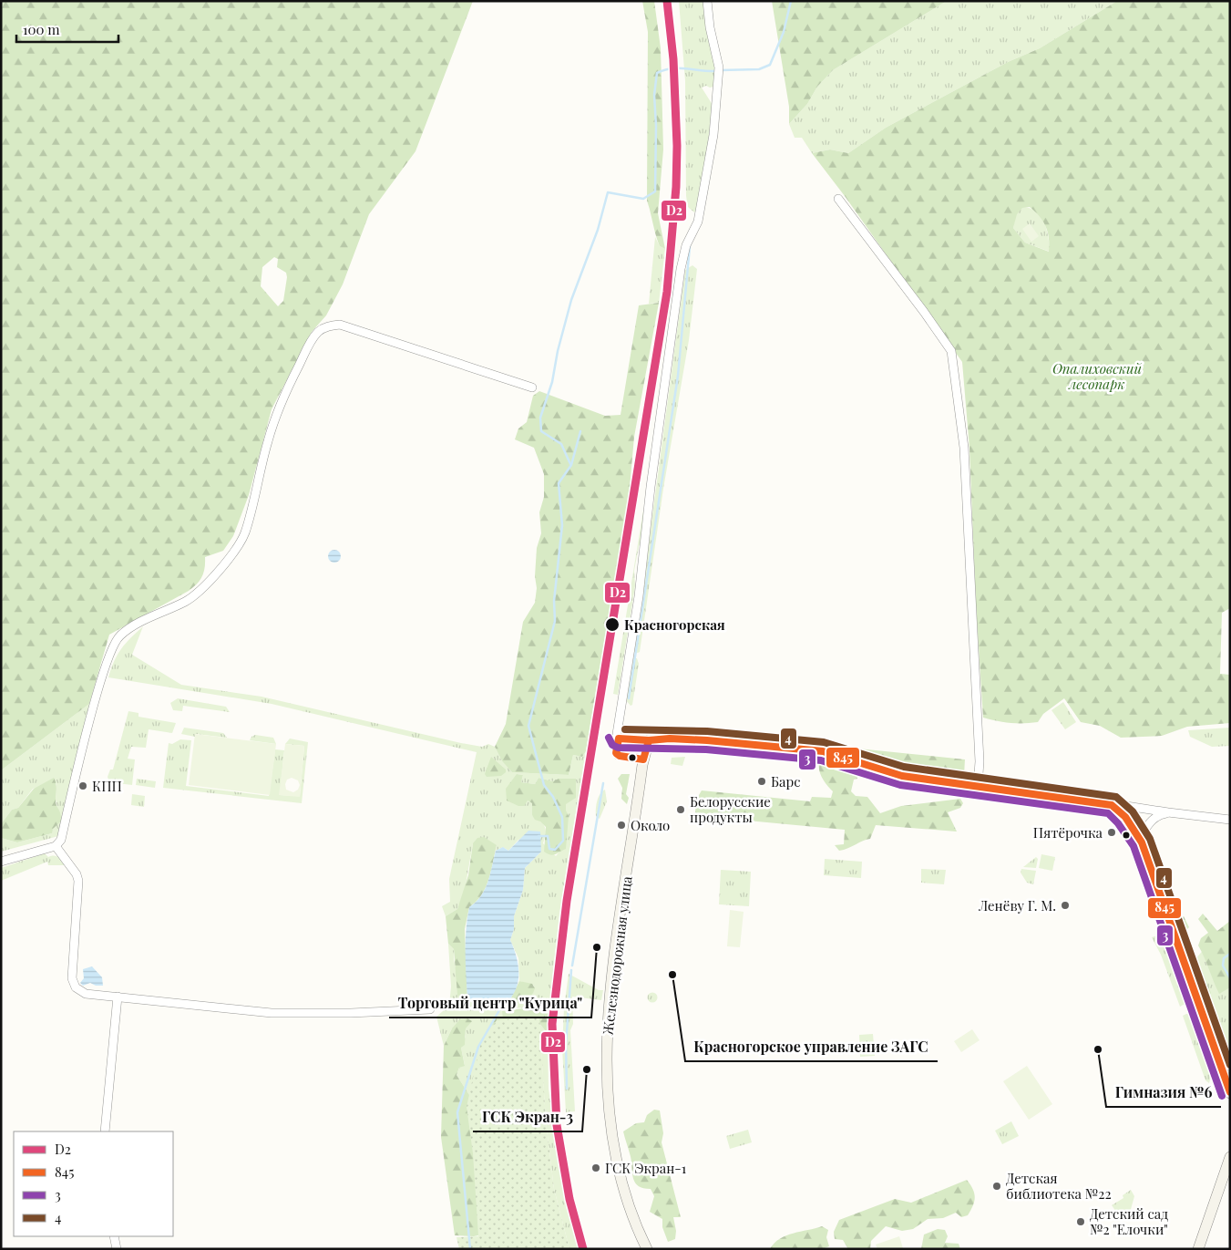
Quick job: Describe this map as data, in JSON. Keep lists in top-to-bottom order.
{
  "streets": {
    "street": ["Железнодорожная улица"]
  },
  "parks": ["Опалиховский лесопарк"],
  "places": [
    "Красногорская",
    "Барс",
    "КПП",
    "Белорусские продукты",
    "Около",
    "Пятёрочка",
    "Ленёву Г. М.",
    "Торговый центр \"Курица\"",
    "Красногорское управление ЗАГС",
    "Гимназия №6",
    "ГСК Экран-3",
    "ГСК Экран-1",
    "Детская библиотека №22",
    "Детский сад №2 \"Елочки\""
  ],
  "lines": [
    "transit line D2",
    "transit line 4",
    "transit line 3",
    "transit line 845"
  ],
  "legend": [
    "D2",
    "845",
    "3",
    "4"
  ],
  "scale_bar": "100 m"
}
